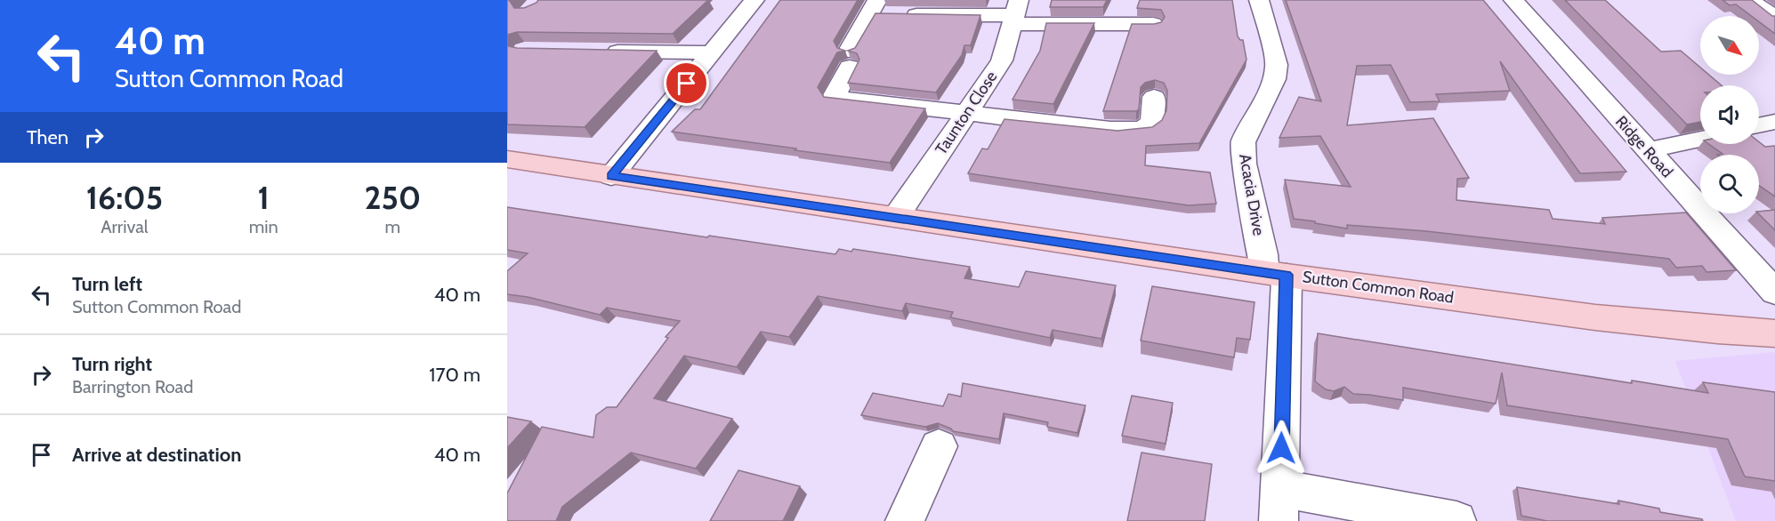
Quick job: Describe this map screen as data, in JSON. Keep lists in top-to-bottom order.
{
  "streets": {
    "main road": ["Sutton Common Road"],
    "street": ["Taunton Close", "Ridge Road", "Acacia Drive"]
  },
  "crossings": [
    ["Taunton Close", "Sutton Common Road"],
    ["Acacia Drive", "Sutton Common Road"]
  ],
  "north": "bottom right",
  "page": {
    "turn": ["40 m", "Sutton Common Road"],
    "then": "Then",
    "eta": [
      "16:05",
      "Arrival",
      "1",
      "min",
      "250",
      "m"
    ],
    "list": [
      {
        "name": "Turn left",
        "note": "Sutton Common Road",
        "value": "40 m"
      },
      {
        "name": "Turn right",
        "note": "Barrington Road",
        "value": "170 m"
      },
      {
        "name": "Arrive at destination",
        "value": "40 m"
      }
    ]
  }
}
